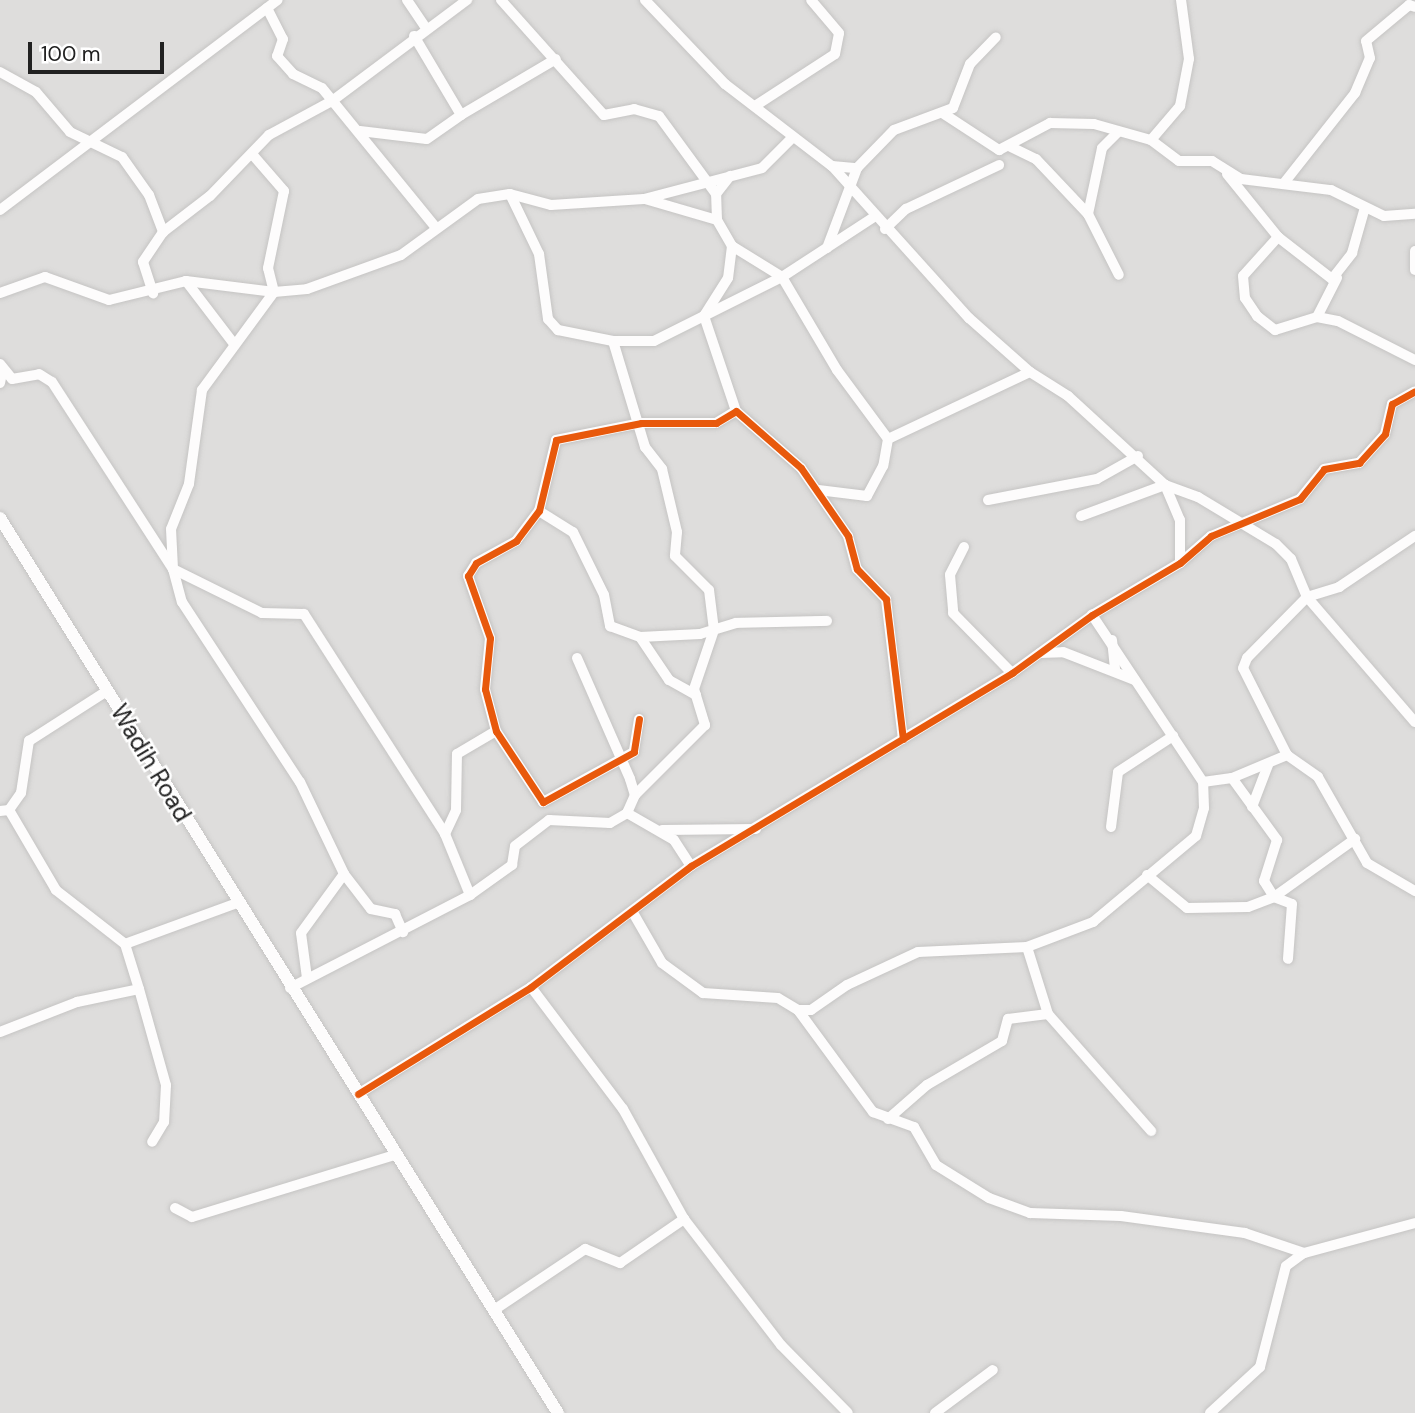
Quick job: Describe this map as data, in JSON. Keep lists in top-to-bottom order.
{
  "streets": {
    "street": ["Wadih Road"]
  },
  "scale_bar": "100 m"
}
